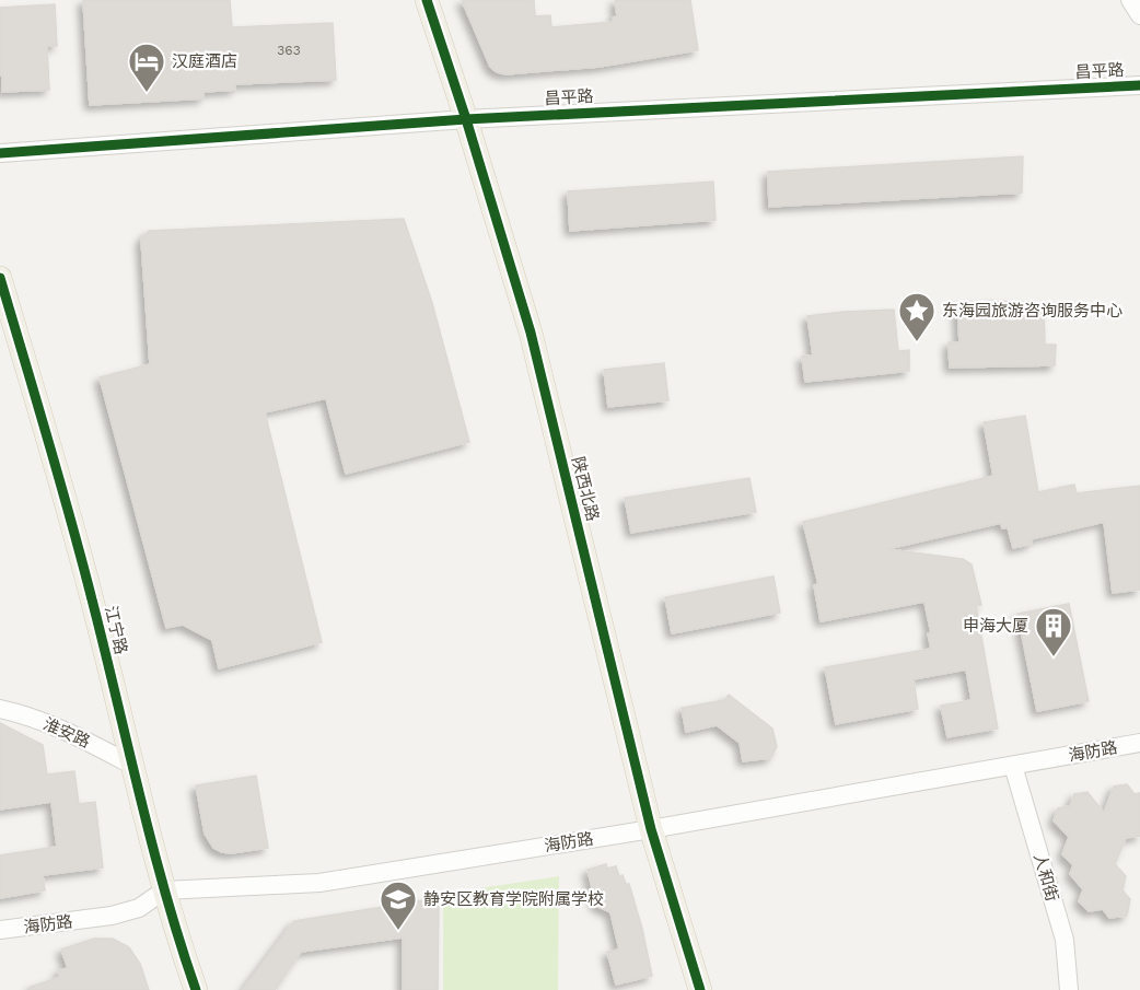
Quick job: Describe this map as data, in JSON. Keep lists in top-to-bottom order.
{
  "streets": {
    "main road": ["陕西北路", "江宁路"],
    "street": [
      "昌平路",
      "淮安路",
      "海防路",
      "人和街"
    ]
  },
  "crossings": [
    ["昌平路", "陕西北路"],
    ["陕西北路", "海防路"],
    ["江宁路", "淮安路"],
    ["江宁路", "海防路"],
    ["海防路", "人和街"]
  ],
  "places": {
    "hotel": ["汉庭酒店"],
    "place": ["东海园旅游咨询服务中心"],
    "building": ["申海大厦"],
    "school or university": ["静安区教育学院附属学校"]
  },
  "house_numbers": ["363"]
}
